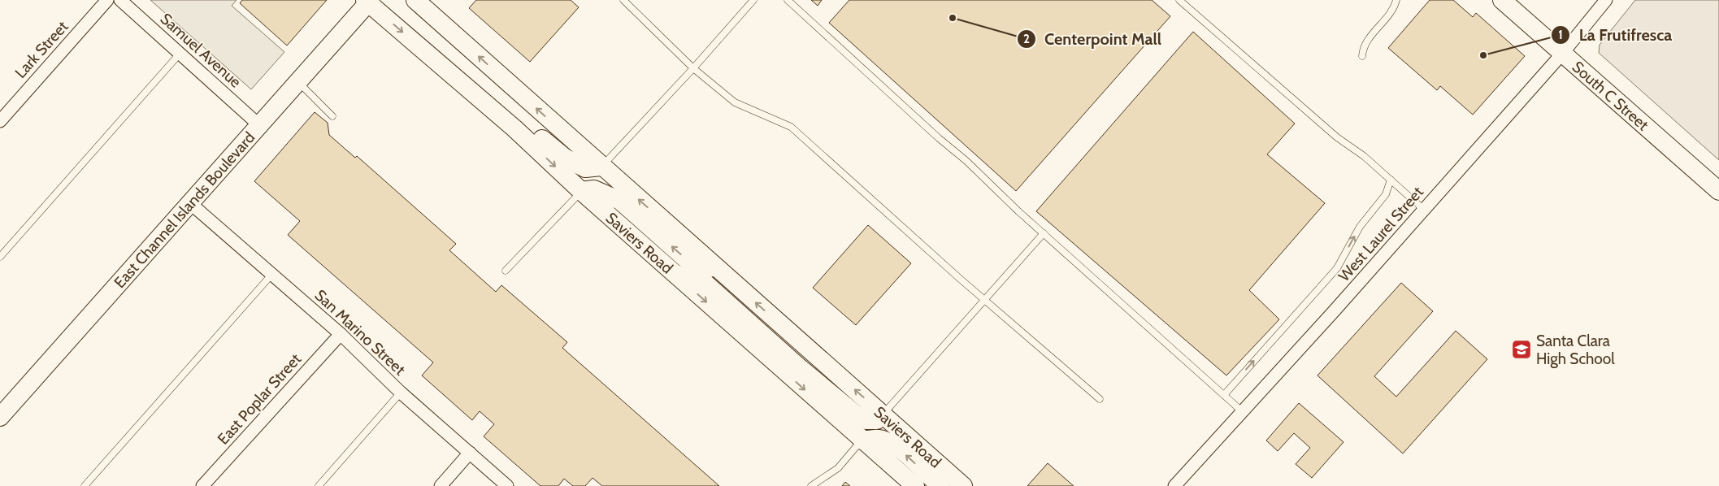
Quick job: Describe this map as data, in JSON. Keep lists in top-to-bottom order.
{
  "streets": {
    "main road": ["South C Street", "East Channel Islands Boulevard", "Saviers Road"],
    "street": [
      "Lark Street",
      "Samuel Avenue",
      "West Laurel Street",
      "San Marino Street",
      "East Poplar Street"
    ]
  },
  "crossings": [
    ["Samuel Avenue", "East Channel Islands Boulevard"],
    ["South C Street", "West Laurel Street"],
    ["East Channel Islands Boulevard", "Saviers Road"],
    ["East Channel Islands Boulevard", "San Marino Street"],
    ["San Marino Street", "East Poplar Street"]
  ],
  "places": {
    "other": ["Centerpoint Mall", "La Frutifresca"],
    "school or university": ["Santa Clara High School"]
  }
}
